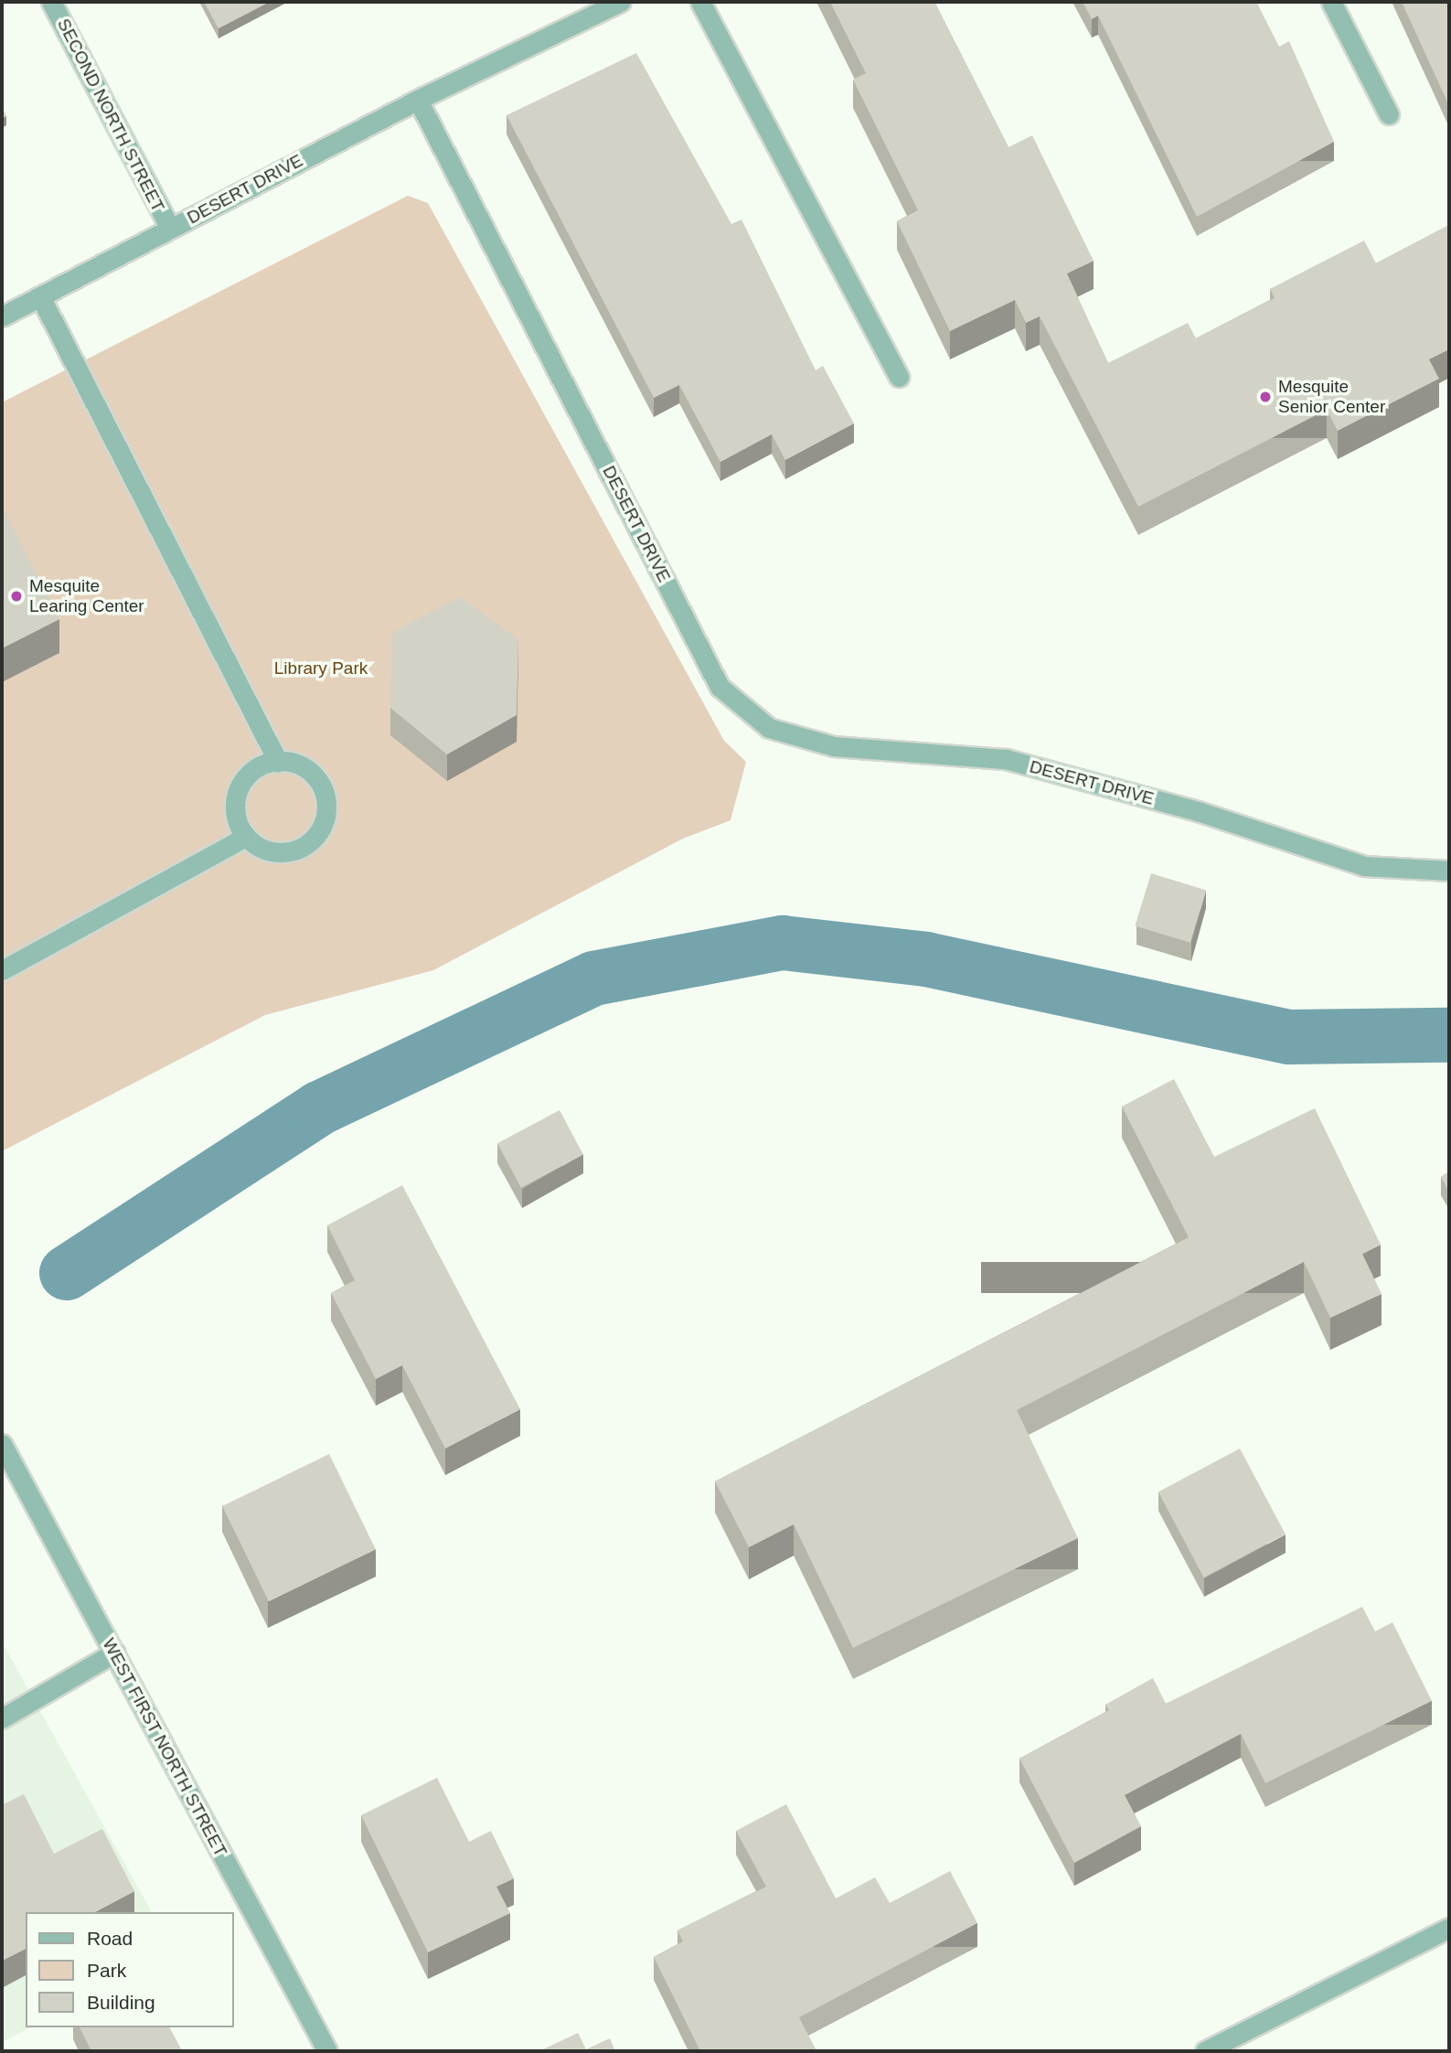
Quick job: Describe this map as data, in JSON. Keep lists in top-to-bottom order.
{
  "streets": {
    "street": ["SECOND NORTH STREET", "DESERT DRIVE", "WEST FIRST NORTH STREET"]
  },
  "crossings": [
    ["SECOND NORTH STREET", "DESERT DRIVE"]
  ],
  "parks": ["Library Park"],
  "places": ["Mesquite Senior Center", "Mesquite Learing Center"],
  "legend": ["Road", "Park", "Building"]
}
